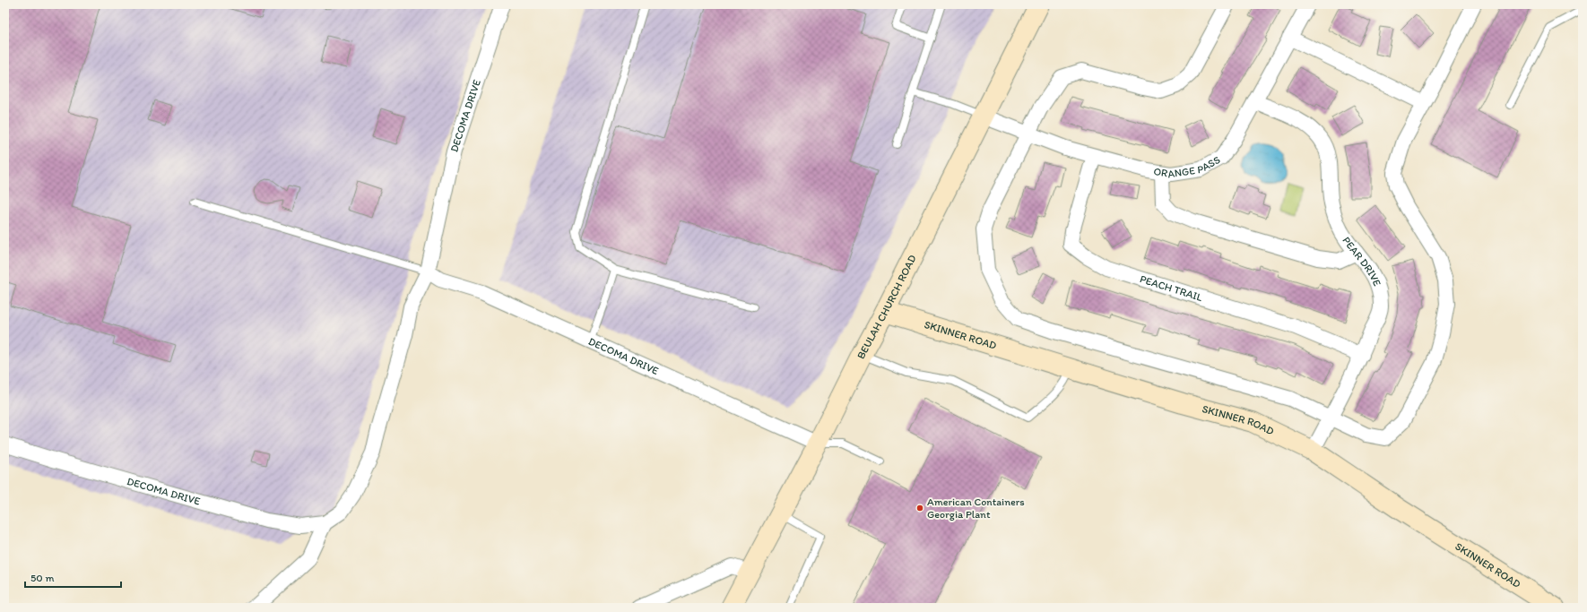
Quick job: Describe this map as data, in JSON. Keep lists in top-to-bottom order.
{
  "streets": {
    "street": [
      "DECOMA DRIVE",
      "ORANGE PASS",
      "PEAR DRIVE",
      "PEACH TRAIL",
      "BEULAH CHURCH ROAD",
      "SKINNER ROAD"
    ]
  },
  "crossings": [
    ["DECOMA DRIVE", "BEULAH CHURCH ROAD"],
    ["ORANGE PASS", "PEAR DRIVE"],
    ["ORANGE PASS", "PEACH TRAIL"],
    ["ORANGE PASS", "BEULAH CHURCH ROAD"],
    ["PEAR DRIVE", "PEACH TRAIL"],
    ["PEAR DRIVE", "SKINNER ROAD"],
    ["BEULAH CHURCH ROAD", "SKINNER ROAD"]
  ],
  "places": ["American Containers Georgia Plant"],
  "scale_bar": "50 m"
}
